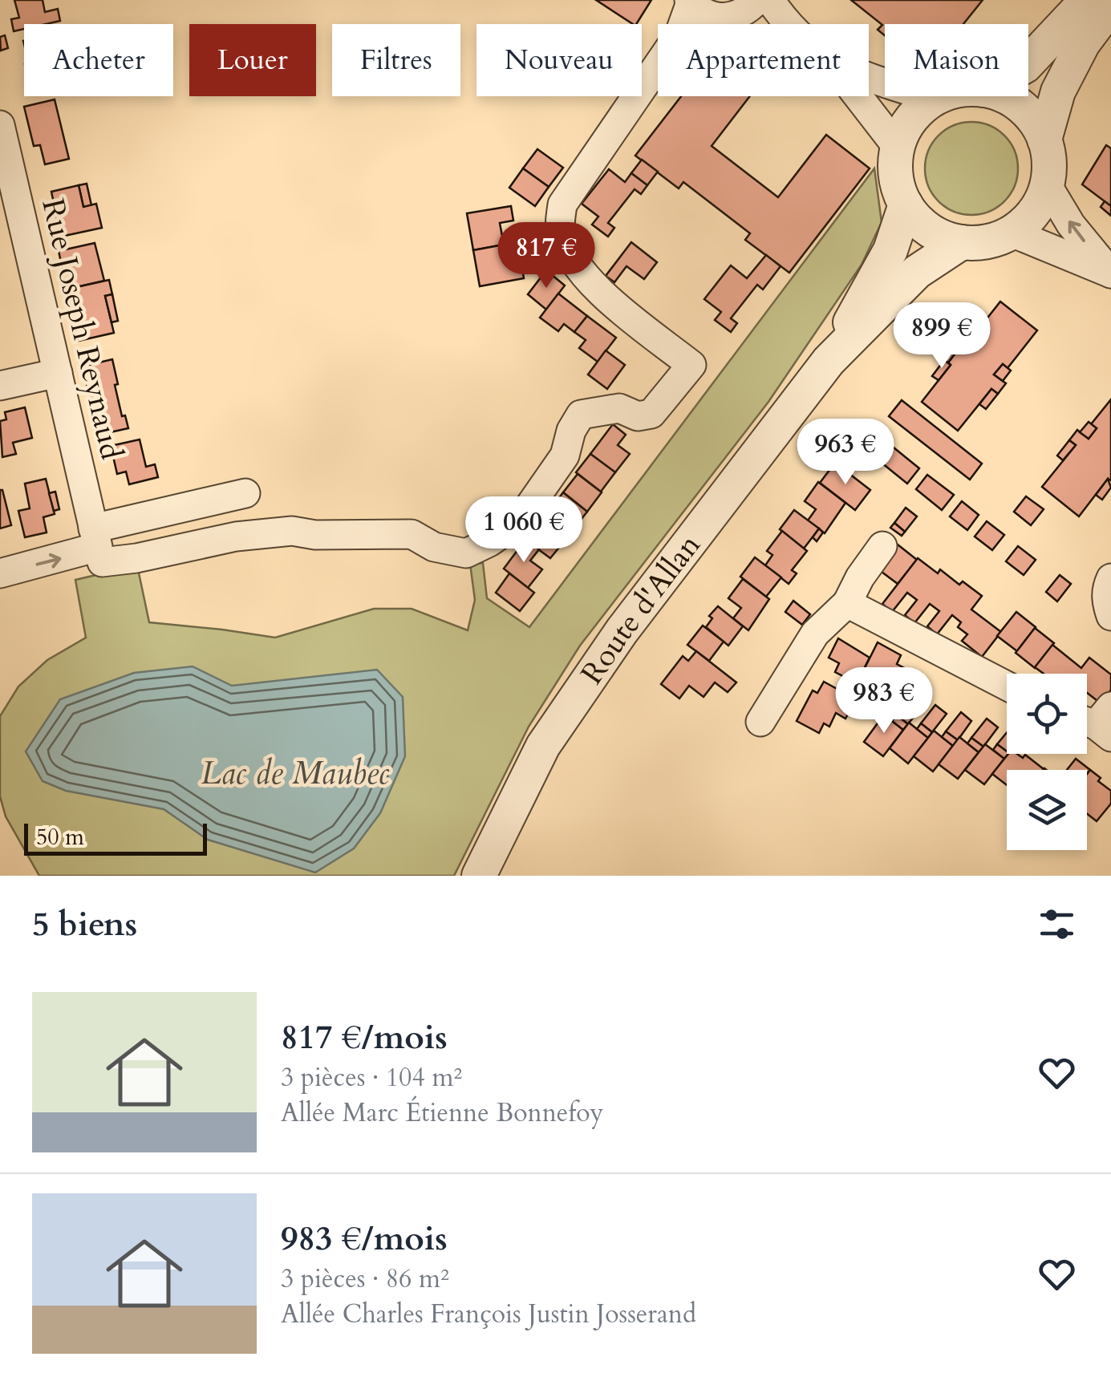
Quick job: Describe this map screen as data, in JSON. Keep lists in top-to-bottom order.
{
  "streets": {
    "street": ["Rue Joseph Reynaud", "Route d'Allan"]
  },
  "water": ["Lac de Maubec"],
  "scale_bar": "50 m",
  "page": {
    "chip": [
      "Acheter",
      "Louer",
      "Filtres",
      "Nouveau",
      "Appartement",
      "Maison"
    ],
    "price": [
      "817 €",
      "899 €",
      "963 €",
      "1 060 €",
      "983 €"
    ],
    "scale": "50 m",
    "heading": "5 biens",
    "list": [
      {
        "name": "817 €/mois",
        "note": "3 pièces · 104 m² · Allée Marc Étienne Bonnefoy"
      },
      {
        "name": "983 €/mois",
        "note": "3 pièces · 86 m² · Allée Charles François Justin Josserand"
      }
    ]
  }
}
